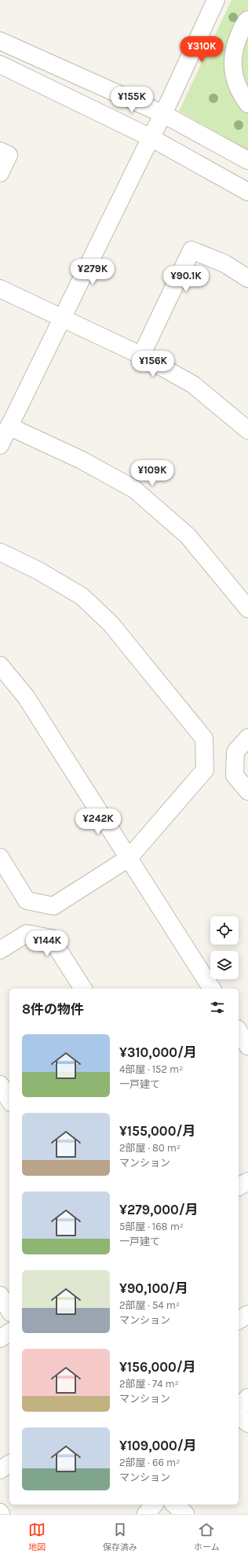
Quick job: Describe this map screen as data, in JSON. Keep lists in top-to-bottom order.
{
  "page": {
    "price": [
      "¥310K",
      "¥155K",
      "¥279K",
      "¥90.1K",
      "¥156K",
      "¥109K",
      "¥242K",
      "¥144K"
    ],
    "heading": "8件の物件",
    "list": [
      {
        "name": "¥310,000/月",
        "note": "4部屋 · 152 m² · 一戸建て"
      },
      {
        "name": "¥155,000/月",
        "note": "2部屋 · 80 m² · マンション"
      },
      {
        "name": "¥279,000/月",
        "note": "5部屋 · 168 m² · 一戸建て"
      },
      {
        "name": "¥90,100/月",
        "note": "2部屋 · 54 m² · マンション"
      },
      {
        "name": "¥156,000/月",
        "note": "2部屋 · 74 m² · マンション"
      },
      {
        "name": "¥109,000/月",
        "note": "2部屋 · 66 m² · マンション"
      }
    ],
    "tabs": ["地図", "保存済み", "ホーム"]
  }
}
